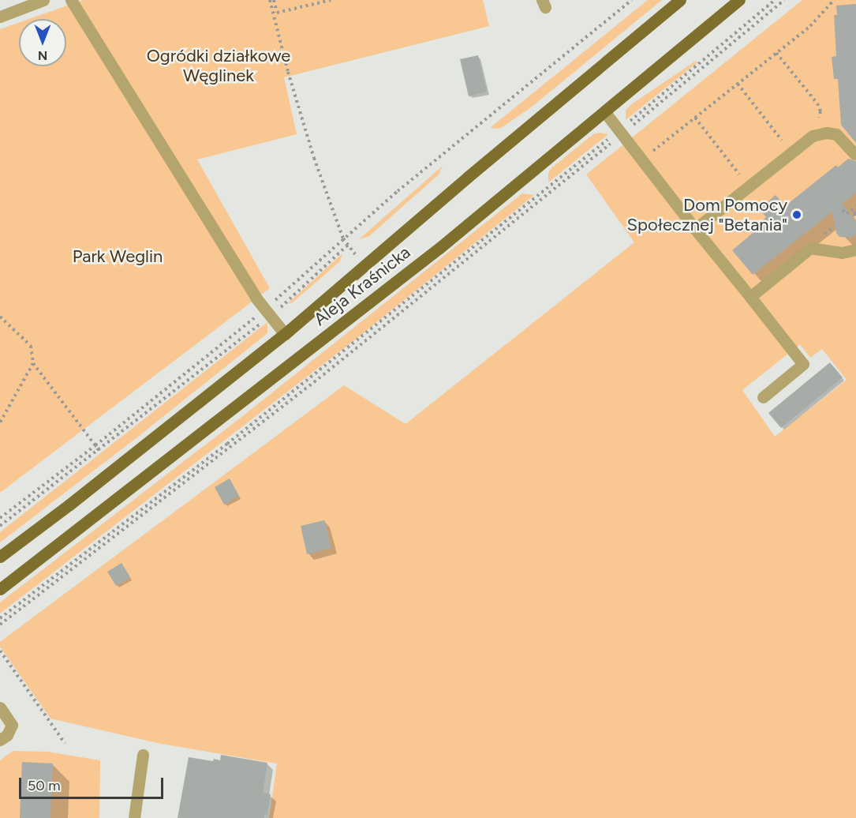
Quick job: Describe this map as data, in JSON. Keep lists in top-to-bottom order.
{
  "streets": {
    "main road": ["Aleja Kraśnicka"]
  },
  "parks": ["Ogródki działkowe Węglinek", "Park Weglin"],
  "places": ["Dom Pomocy Społecznej \"Betania\""],
  "scale_bar": "50 m",
  "north": "bottom"
}
